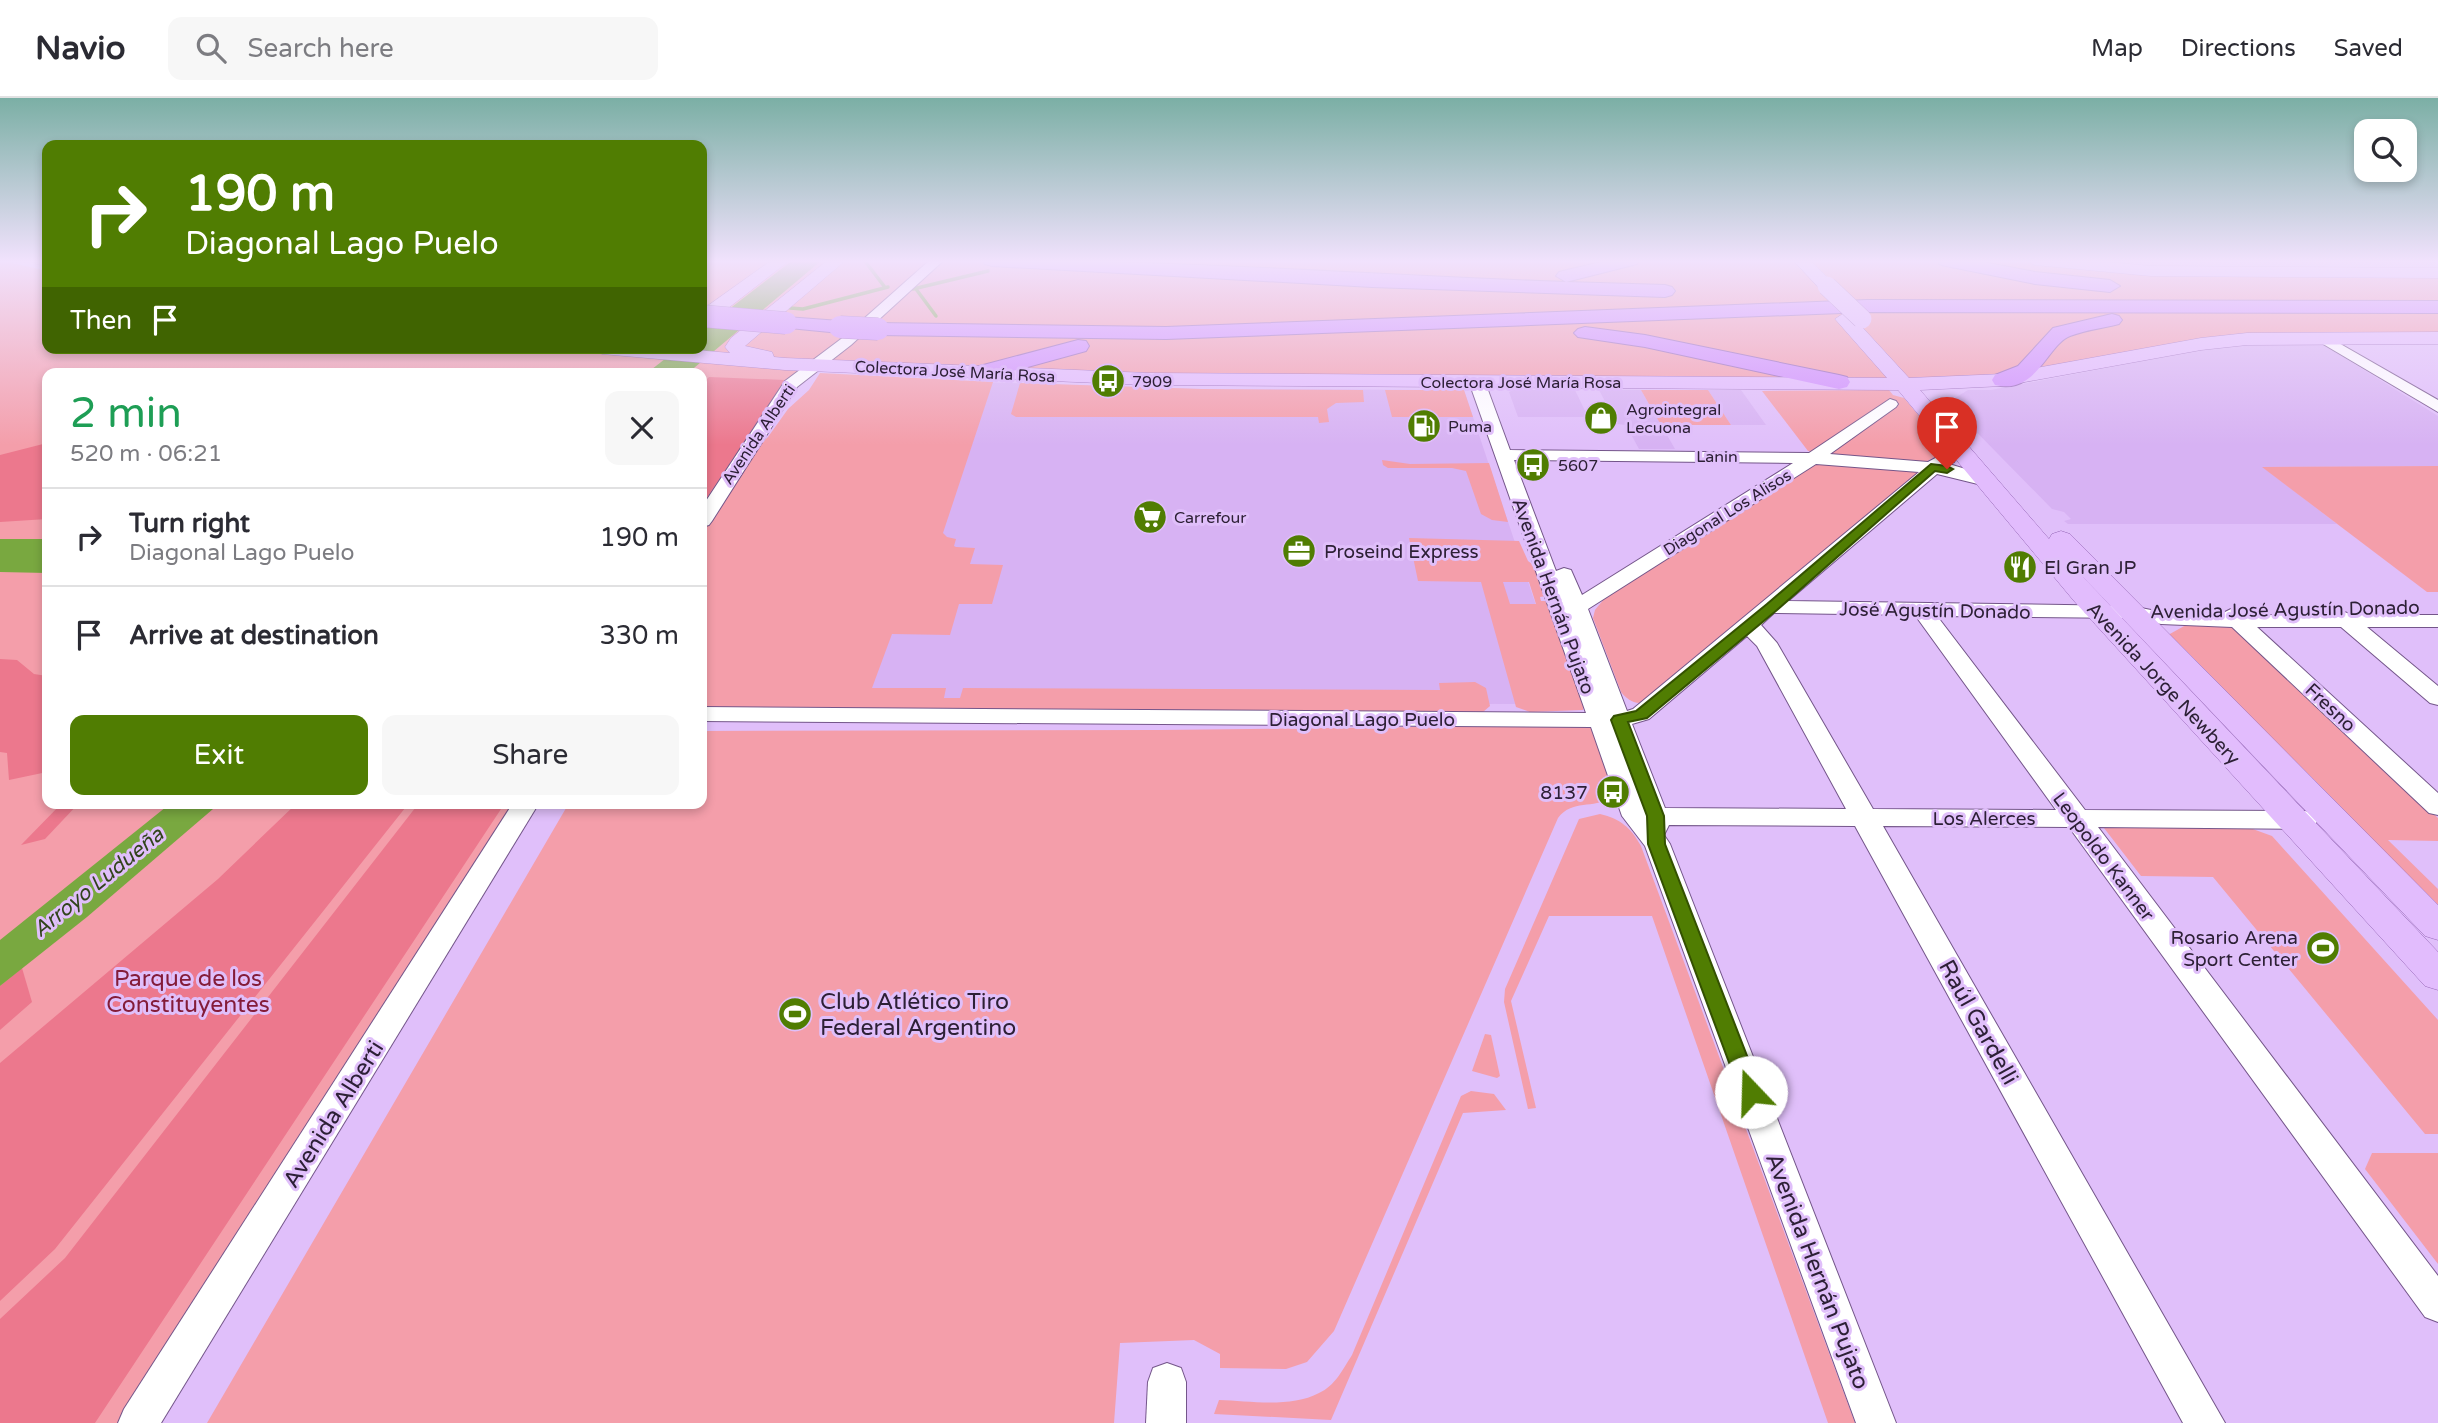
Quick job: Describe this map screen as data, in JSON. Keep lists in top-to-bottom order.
{
  "streets": {
    "main road": ["Colectora José María Rosa", "Avenida Jorge Newbery"],
    "street": [
      "Avenida Alberti",
      "Lanin",
      "Diagonal Los Alisos",
      "Avenida Hernán Pujato",
      "Avenida José Agustín Donado",
      "José Agustín Donado",
      "Fresno",
      "Diagonal Lago Puelo",
      "Los Alerces",
      "Leopoldo Kanner",
      "Raúl Gardelli"
    ]
  },
  "crossings": [
    ["Colectora José María Rosa", "Avenida Alberti"],
    ["Colectora José María Rosa", "Avenida Hernán Pujato"],
    ["Colectora José María Rosa", "Avenida Jorge Newbery"],
    ["Lanin", "Diagonal Los Alisos"],
    ["Lanin", "Avenida Hernán Pujato"],
    ["Lanin", "Diagonal Lago Puelo"],
    ["Diagonal Los Alisos", "Avenida Hernán Pujato"],
    ["Avenida Hernán Pujato", "Diagonal Lago Puelo"],
    ["Avenida Hernán Pujato", "Los Alerces"],
    ["Avenida José Agustín Donado", "José Agustín Donado"],
    ["Avenida José Agustín Donado", "Avenida Jorge Newbery"],
    ["Avenida José Agustín Donado", "Fresno"],
    ["José Agustín Donado", "Avenida Jorge Newbery"],
    ["José Agustín Donado", "Diagonal Lago Puelo"],
    ["José Agustín Donado", "Leopoldo Kanner"],
    ["José Agustín Donado", "Raúl Gardelli"],
    ["Avenida Jorge Newbery", "Diagonal Lago Puelo"],
    ["Avenida Jorge Newbery", "Los Alerces"],
    ["Diagonal Lago Puelo", "Raúl Gardelli"],
    ["Los Alerces", "Leopoldo Kanner"],
    ["Los Alerces", "Raúl Gardelli"]
  ],
  "water": ["Arroyo Ludueña"],
  "parks": ["Parque de los Constituyentes"],
  "places": {
    "bus stop": ["7909", "5607", "8137"],
    "shop": ["Agrointegral Lecuona"],
    "fuel station": ["Puma"],
    "supermarket": ["Carrefour"],
    "office": ["Proseind Express"],
    "restaurant": ["El Gran JP"],
    "sports": ["Rosario Arena Sport Center", "Club Atlético Tiro Federal Argentino"]
  },
  "page": {
    "header": "Navio",
    "search": "Search here",
    "nav": ["Map", "Directions", "Saved"],
    "turn": ["190 m", "Diagonal Lago Puelo"],
    "then": "Then",
    "heading": ["2 min", "520 m · 06:21"],
    "list": [
      {
        "name": "Turn right",
        "note": "Diagonal Lago Puelo",
        "value": "190 m"
      },
      {
        "name": "Arrive at destination",
        "value": "330 m"
      }
    ],
    "buttons": ["Exit", "Share"]
  }
}
